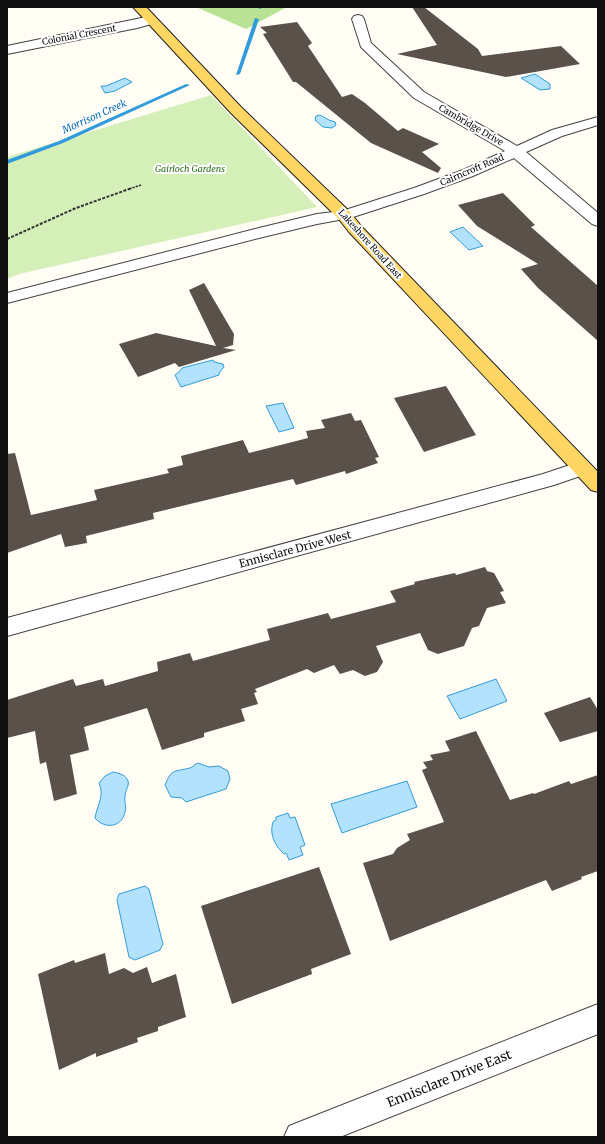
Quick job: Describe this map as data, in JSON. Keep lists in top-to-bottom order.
{
  "streets": {
    "main road": ["Lakeshore Road East"],
    "street": [
      "Colonial Crescent",
      "Cambridge Drive",
      "Cairncroft Road",
      "Ennisclare Drive West",
      "Ennisclare Drive East"
    ]
  },
  "crossings": [
    ["Colonial Crescent", "Lakeshore Road East"],
    ["Cambridge Drive", "Cairncroft Road"],
    ["Cairncroft Road", "Lakeshore Road East"],
    ["Lakeshore Road East", "Ennisclare Drive West"]
  ],
  "water": ["Morrison Creek"],
  "parks": ["Gairloch Gardens"]
}
